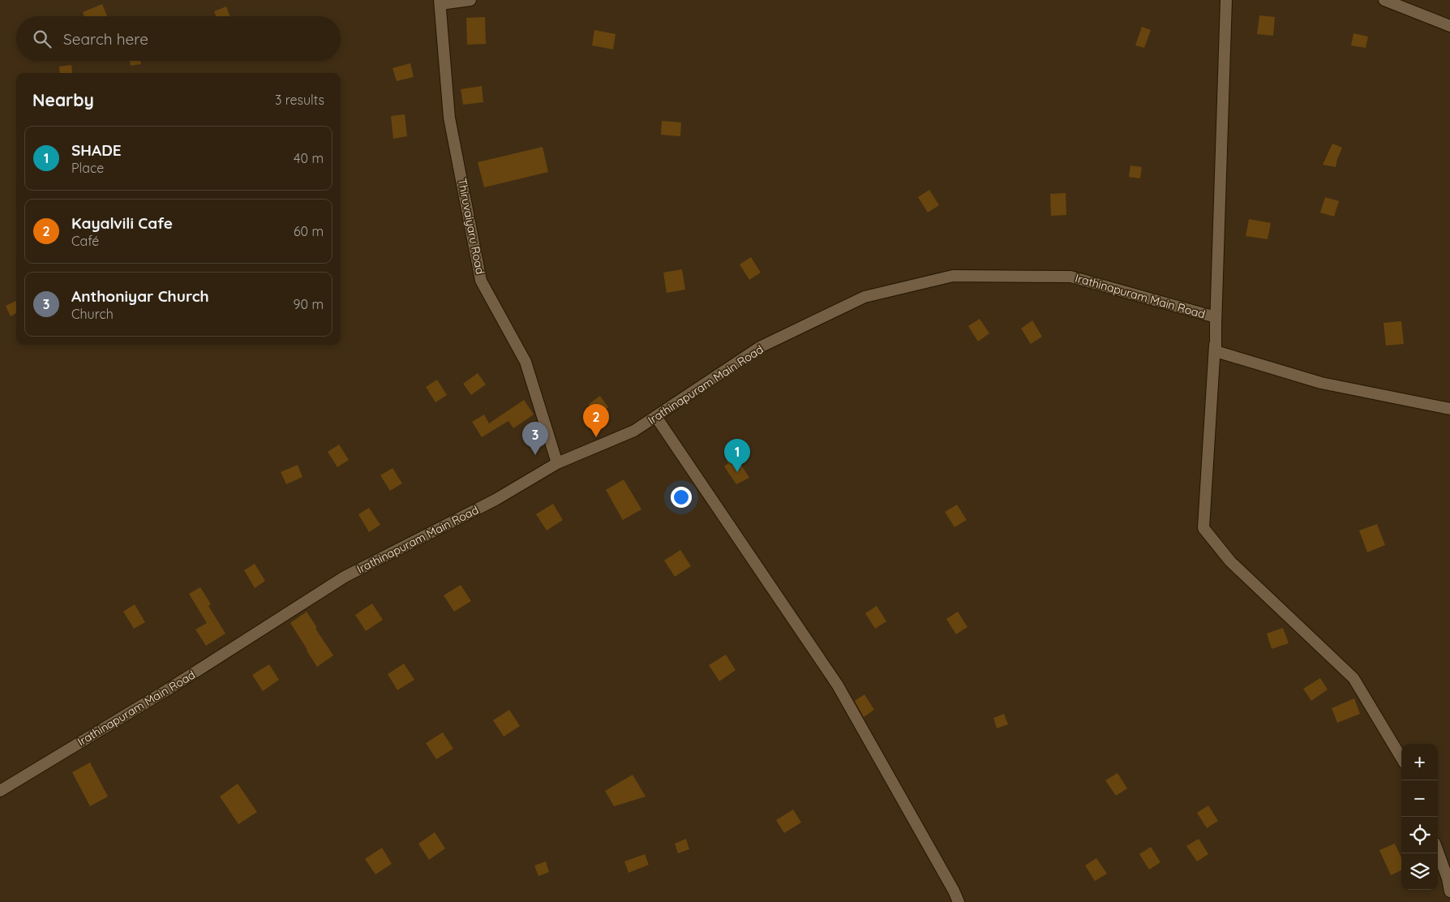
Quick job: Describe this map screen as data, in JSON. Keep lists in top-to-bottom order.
{
  "streets": {
    "street": ["Thiruvaiyaru Road", "Irathinapuram Main Road"]
  },
  "crossings": [
    ["Thiruvaiyaru Road", "Irathinapuram Main Road"]
  ],
  "page": {
    "search": "Search here",
    "heading": ["Nearby", "3 results"],
    "list": [
      {
        "mark": "1",
        "name": "SHADE",
        "note": "Place",
        "value": "40 m"
      },
      {
        "mark": "2",
        "name": "Kayalvili Cafe",
        "note": "Café",
        "value": "60 m"
      },
      {
        "mark": "3",
        "name": "Anthoniyar Church",
        "note": "Church",
        "value": "90 m"
      }
    ],
    "pins": ["2", "3", "1"],
    "map_buttons": ["+", "−"]
  }
}
